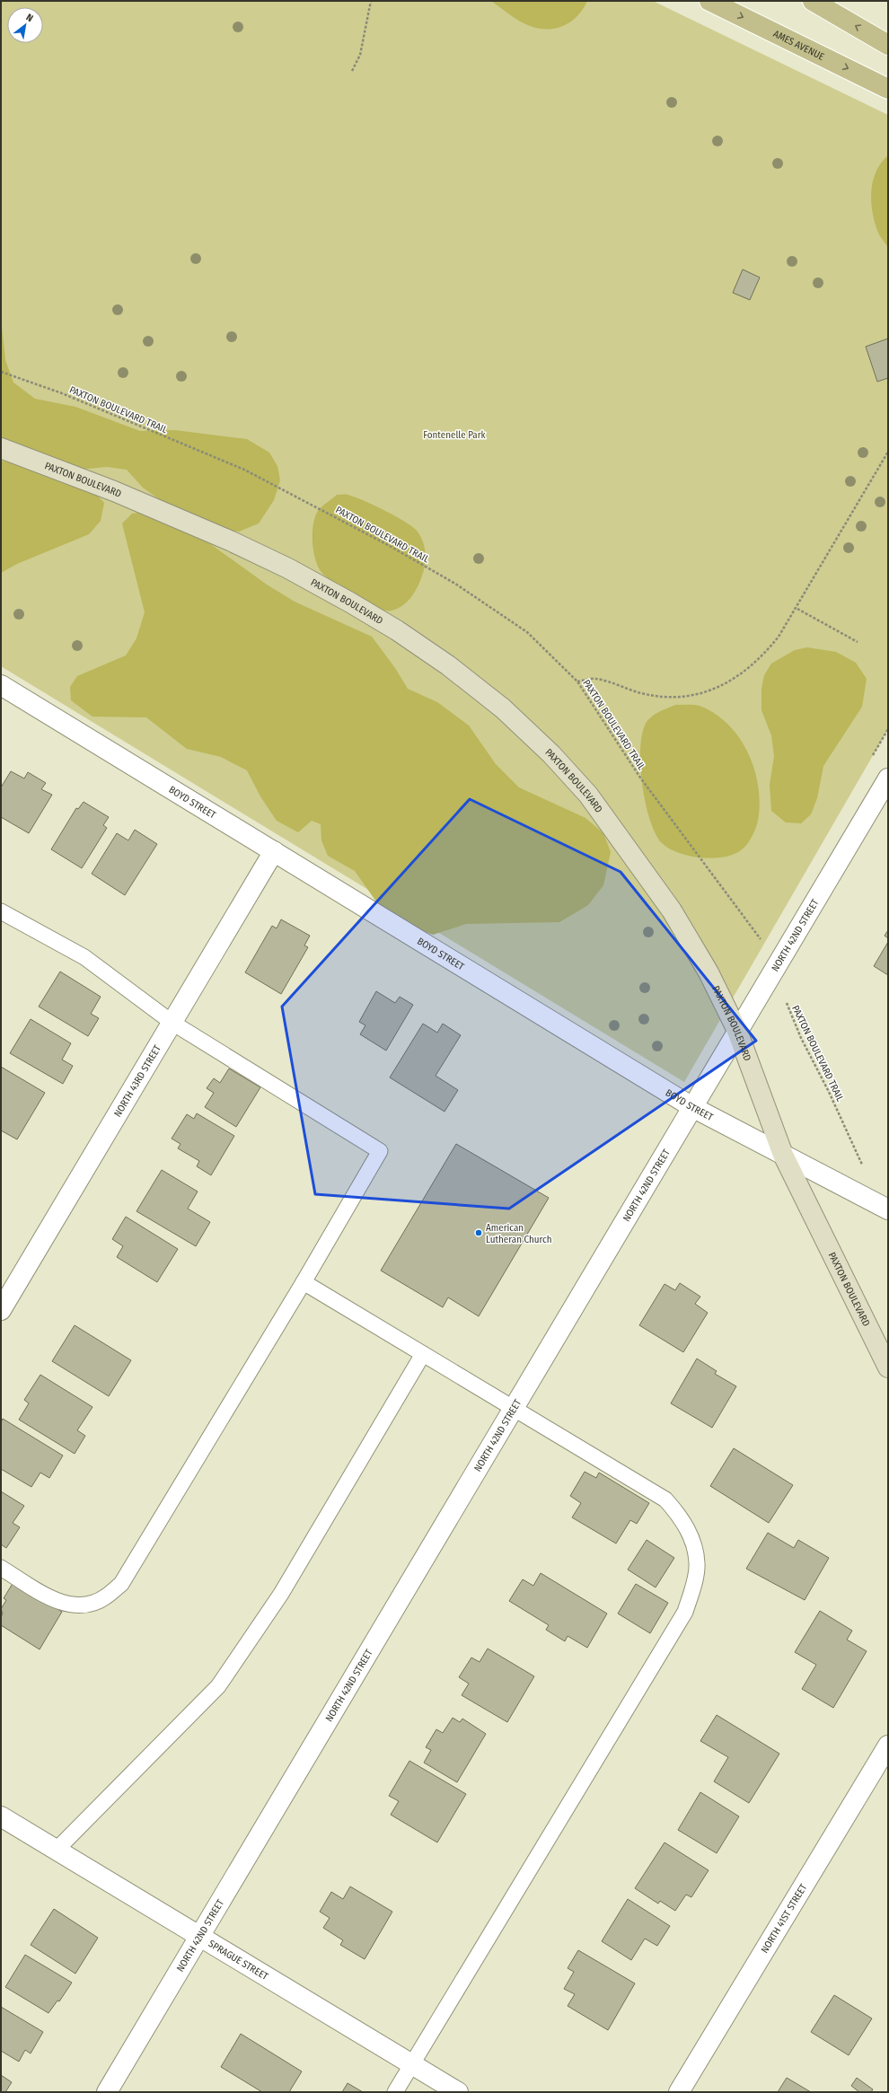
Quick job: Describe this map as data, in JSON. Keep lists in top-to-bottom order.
{
  "streets": {
    "main road": ["AMES AVENUE"],
    "street": [
      "PAXTON BOULEVARD",
      "BOYD STREET",
      "NORTH 42ND STREET",
      "NORTH 43RD STREET",
      "NORTH 41ST STREET",
      "SPRAGUE STREET"
    ],
    "path": ["PAXTON BOULEVARD TRAIL"]
  },
  "crossings": [
    ["PAXTON BOULEVARD TRAIL", "BOYD STREET"],
    ["PAXTON BOULEVARD TRAIL", "NORTH 42ND STREET"],
    ["PAXTON BOULEVARD", "BOYD STREET"],
    ["PAXTON BOULEVARD", "NORTH 42ND STREET"],
    ["BOYD STREET", "NORTH 42ND STREET"],
    ["BOYD STREET", "NORTH 43RD STREET"],
    ["NORTH 42ND STREET", "SPRAGUE STREET"]
  ],
  "parks": ["Fontenelle Park"],
  "places": ["American Lutheran Church"],
  "north": "top right"
}
